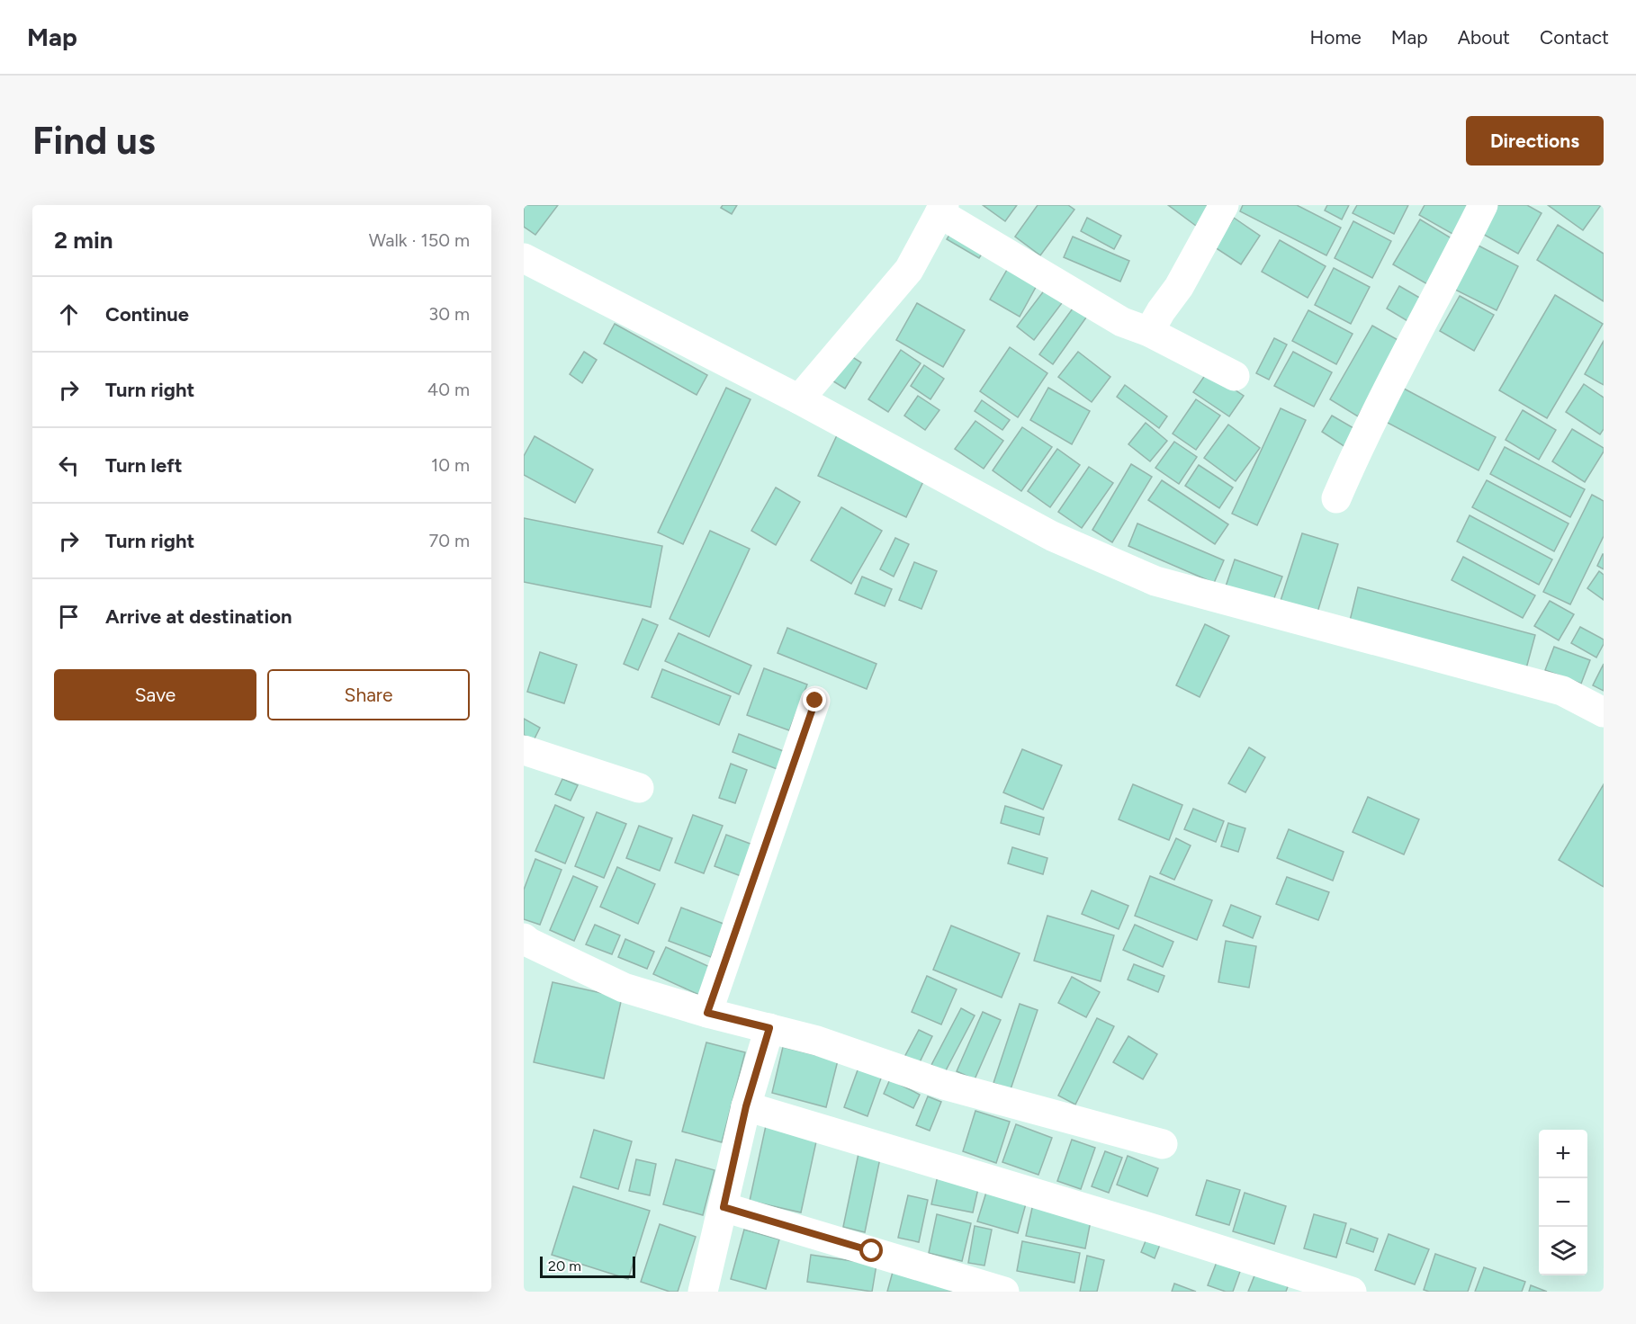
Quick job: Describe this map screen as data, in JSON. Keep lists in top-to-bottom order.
{
  "scale_bar": "20 m",
  "page": {
    "header": "Map",
    "nav": [
      "Home",
      "Map",
      "About",
      "Contact"
    ],
    "buttons": [
      "Directions",
      ["Save", "Share"]
    ],
    "title": "Find us",
    "heading": ["2 min", "Walk · 150 m"],
    "list": [
      ["Continue", "30 m"],
      ["Turn right", "40 m"],
      ["Turn left", "10 m"],
      ["Turn right", "70 m"],
      "Arrive at destination"
    ],
    "map_buttons": ["+", "−"],
    "scale": "20 m"
  }
}
